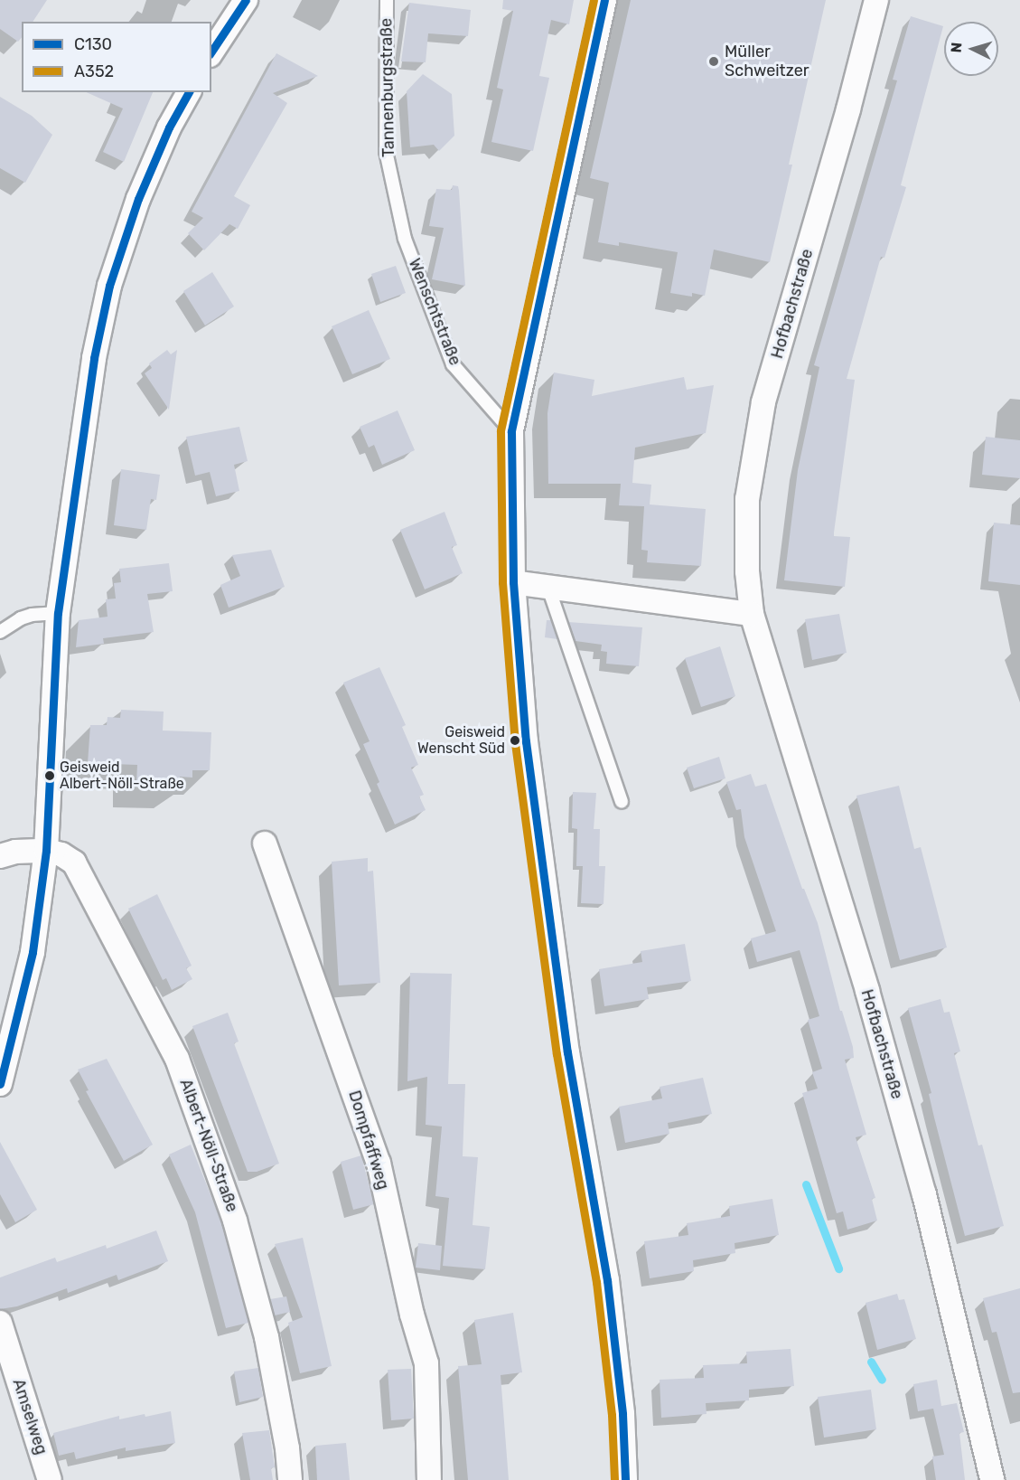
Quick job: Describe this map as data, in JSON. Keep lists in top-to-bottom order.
{
  "streets": {
    "street": [
      "Hofbachstraße",
      "Dompfaffweg",
      "Albert-Nöll-Straße",
      "Amselweg"
    ],
    "lane": ["Tannenburgstraße", "Wenschtstraße"]
  },
  "crossings": [
    ["Tannenburgstraße", "Wenschtstraße"]
  ],
  "places": ["Müller Schweitzer", "Geisweid Wenscht Süd", "Geisweid Albert-Nöll-Straße"],
  "lines": ["transit line C130", "transit line A352"],
  "legend": ["C130", "A352"],
  "north": "left"
}
